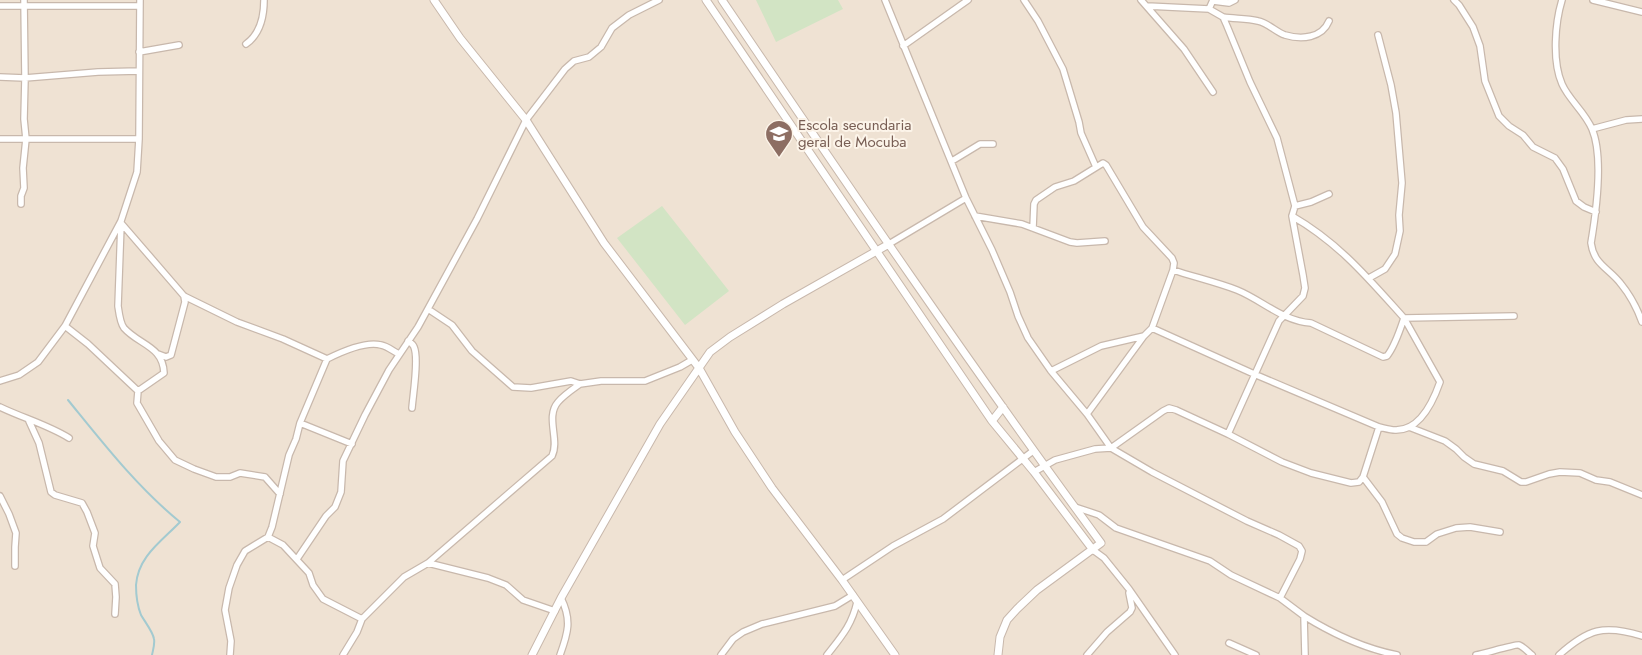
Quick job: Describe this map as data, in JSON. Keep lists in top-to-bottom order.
{
  "places": {
    "school or university": ["Escola secundaria geral de Mocuba"]
  }
}
